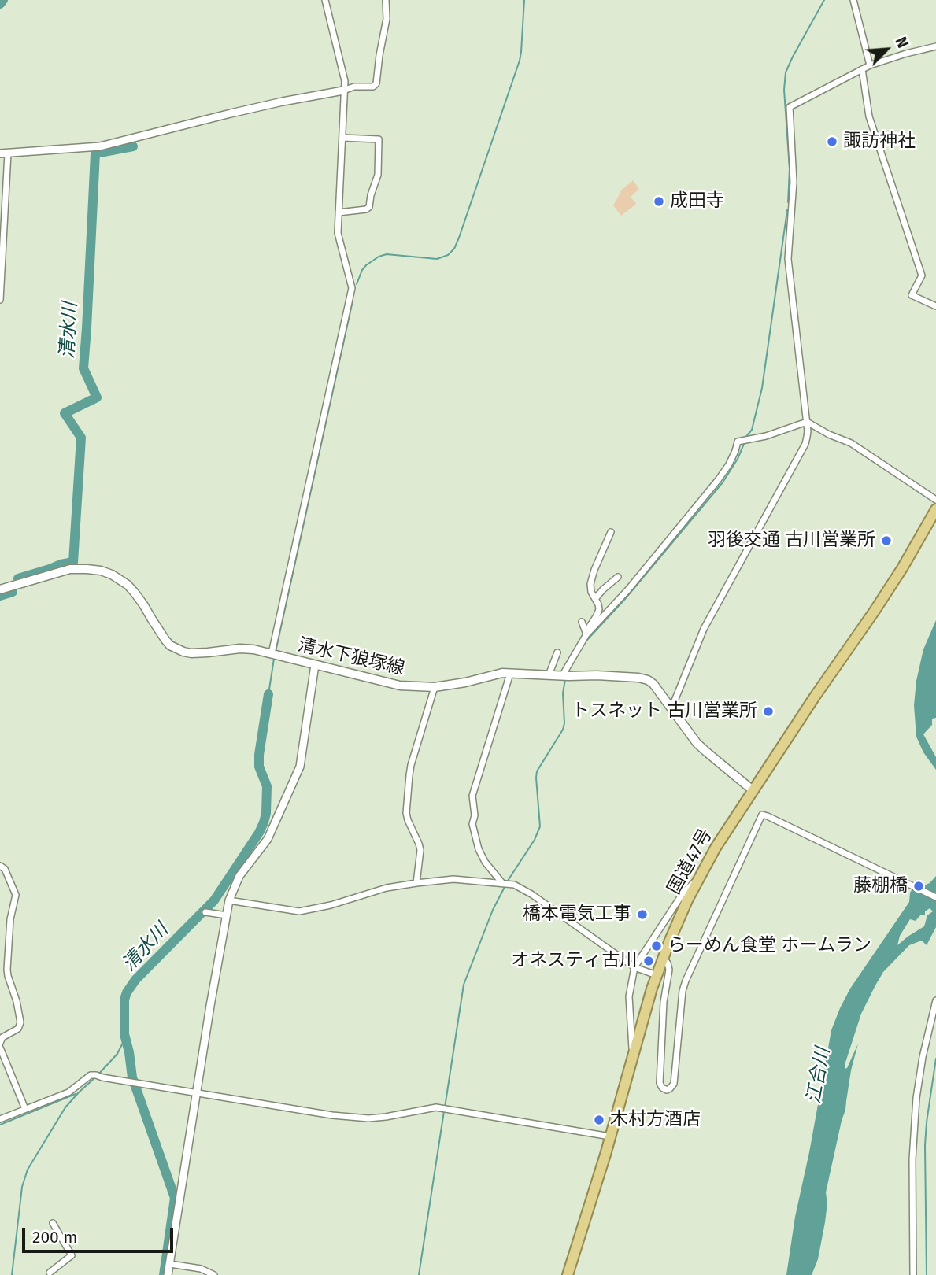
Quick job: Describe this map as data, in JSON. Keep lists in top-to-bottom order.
{
  "streets": {
    "highway": ["国道47号"],
    "main road": ["清水下狼塚線"]
  },
  "crossings": [
    ["清水下狼塚線", "国道47号"]
  ],
  "water": ["清水川", "江合川"],
  "places": [
    "諏訪神社",
    "成田寺",
    "羽後交通 古川営業所",
    "トスネット 古川営業所",
    "藤棚橋",
    "橋本電気工事",
    "らーめん食堂 ホームラン",
    "オネスティ古川",
    "木村方酒店"
  ],
  "scale_bar": "200 m",
  "north": "top right"
}
